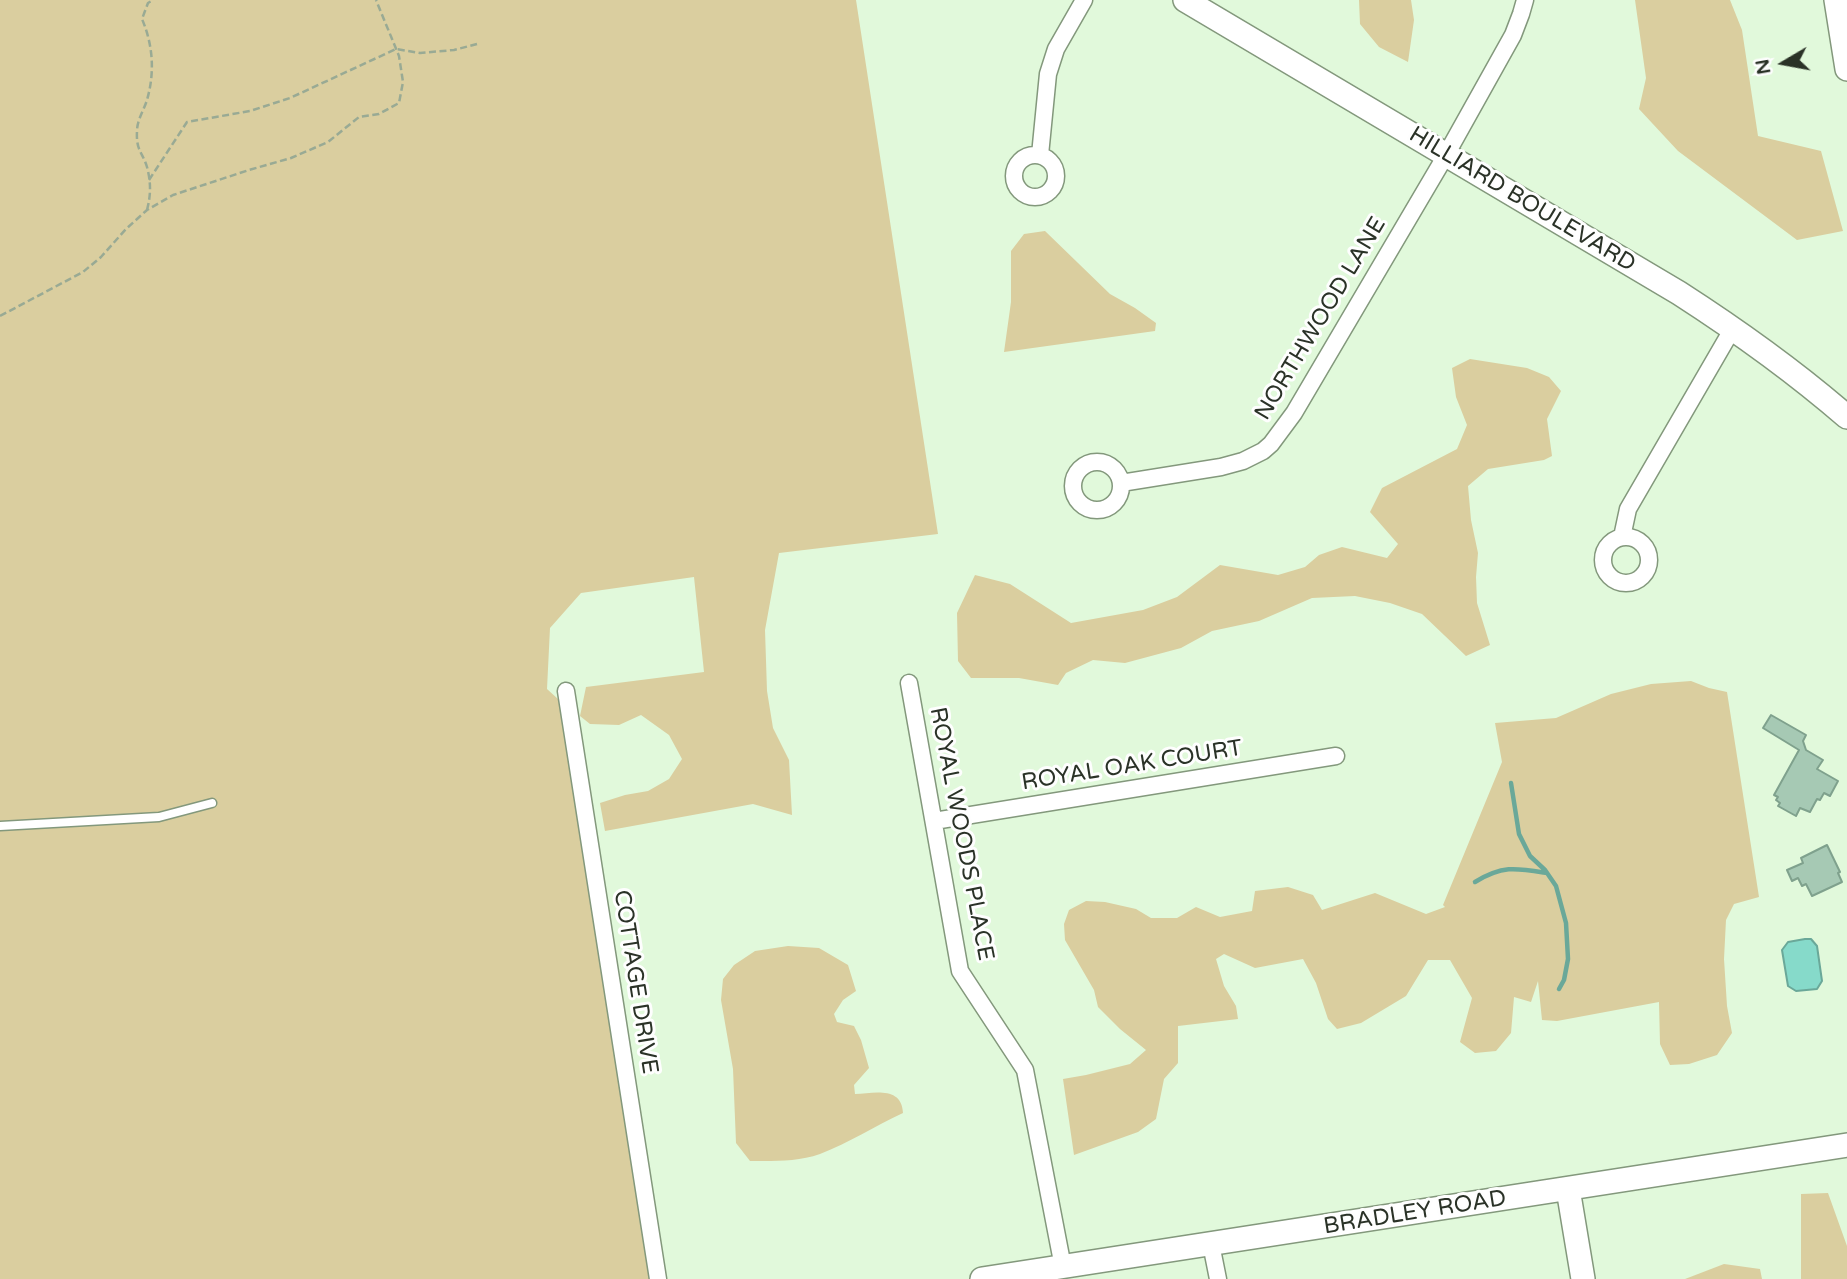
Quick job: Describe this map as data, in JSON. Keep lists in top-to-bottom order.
{
  "streets": {
    "street": [
      "HILLIARD BOULEVARD",
      "NORTHWOOD LANE",
      "ROYAL OAK COURT",
      "ROYAL WOODS PLACE",
      "COTTAGE DRIVE",
      "BRADLEY ROAD"
    ]
  },
  "crossings": [
    ["HILLIARD BOULEVARD", "NORTHWOOD LANE"],
    ["ROYAL OAK COURT", "ROYAL WOODS PLACE"],
    ["ROYAL WOODS PLACE", "BRADLEY ROAD"]
  ],
  "north": "left"
}
